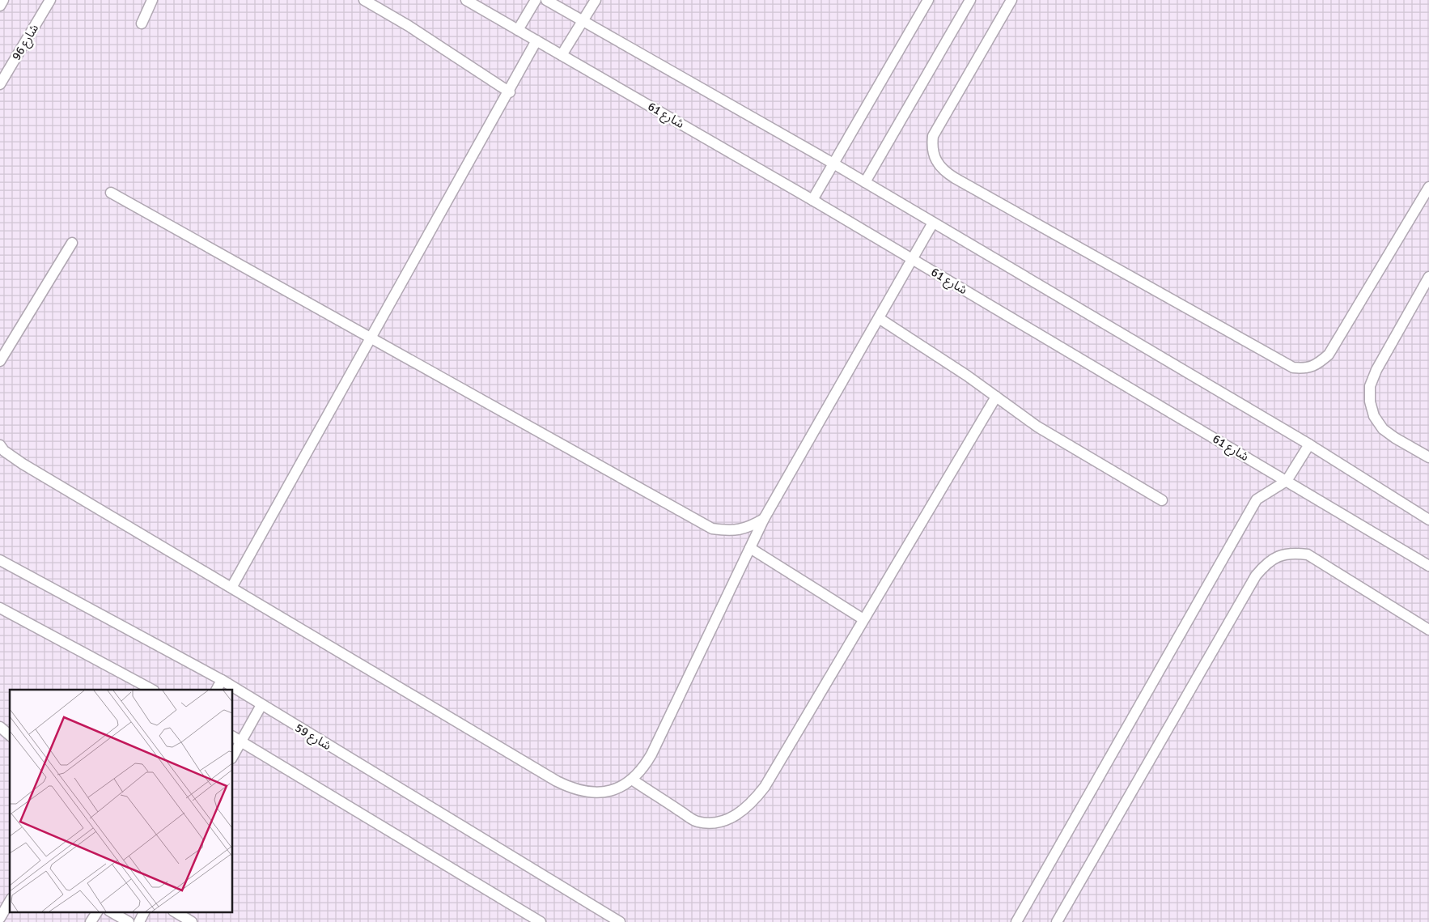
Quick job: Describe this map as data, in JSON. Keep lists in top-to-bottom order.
{
  "streets": {
    "lane": ["شارع 96", "شارع 61", "شارع 59"]
  }
}
